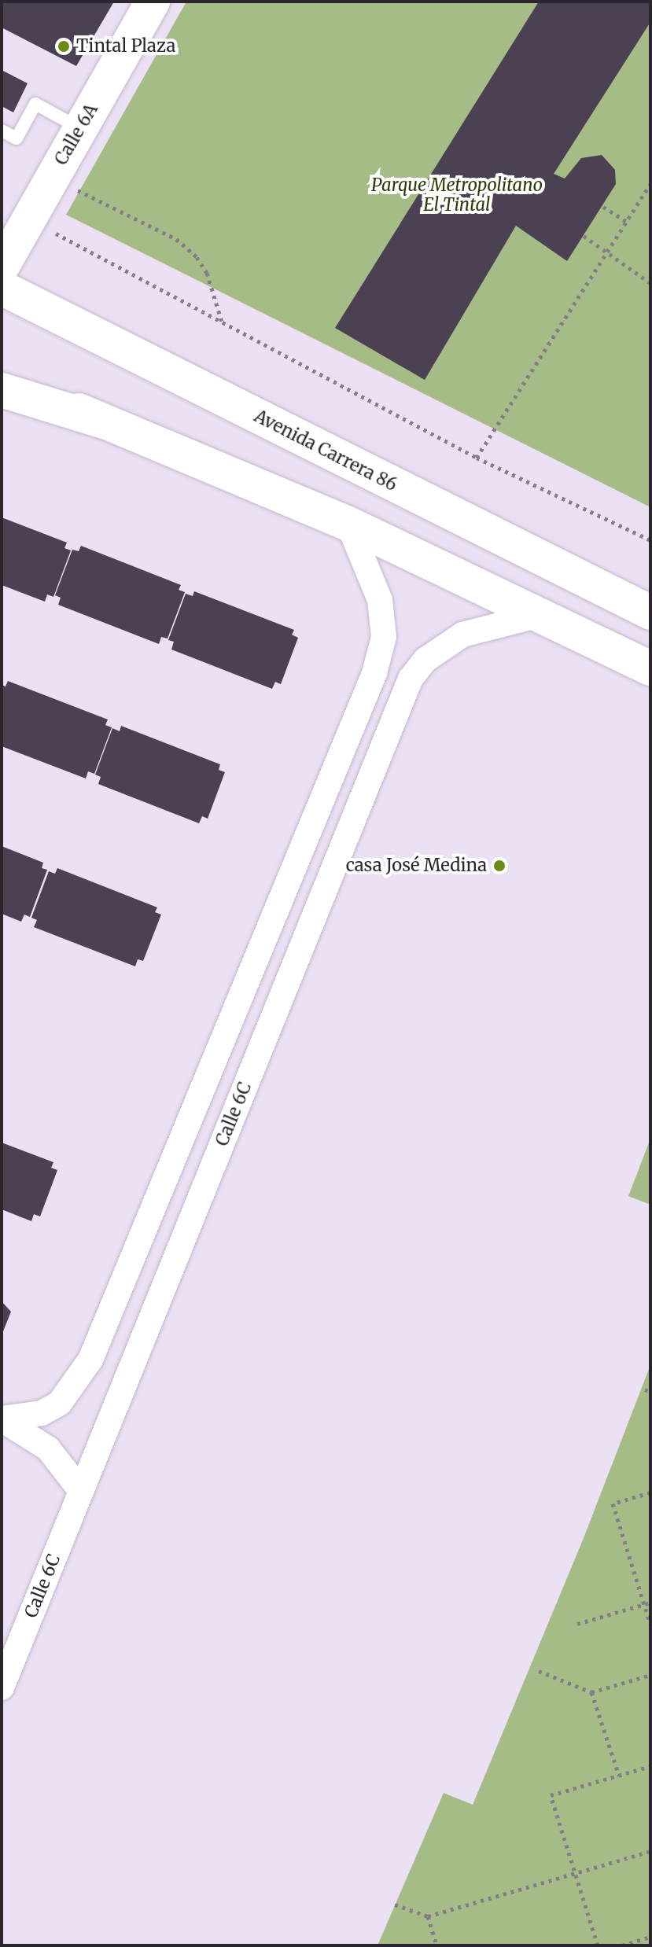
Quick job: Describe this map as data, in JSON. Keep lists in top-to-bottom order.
{
  "streets": {
    "main road": ["Calle 6A", "Avenida Carrera 86"],
    "street": ["Calle 6C"]
  },
  "parks": ["Parque Metropolitano El Tintal"],
  "places": ["Tintal Plaza", "casa José Medina"]
}
